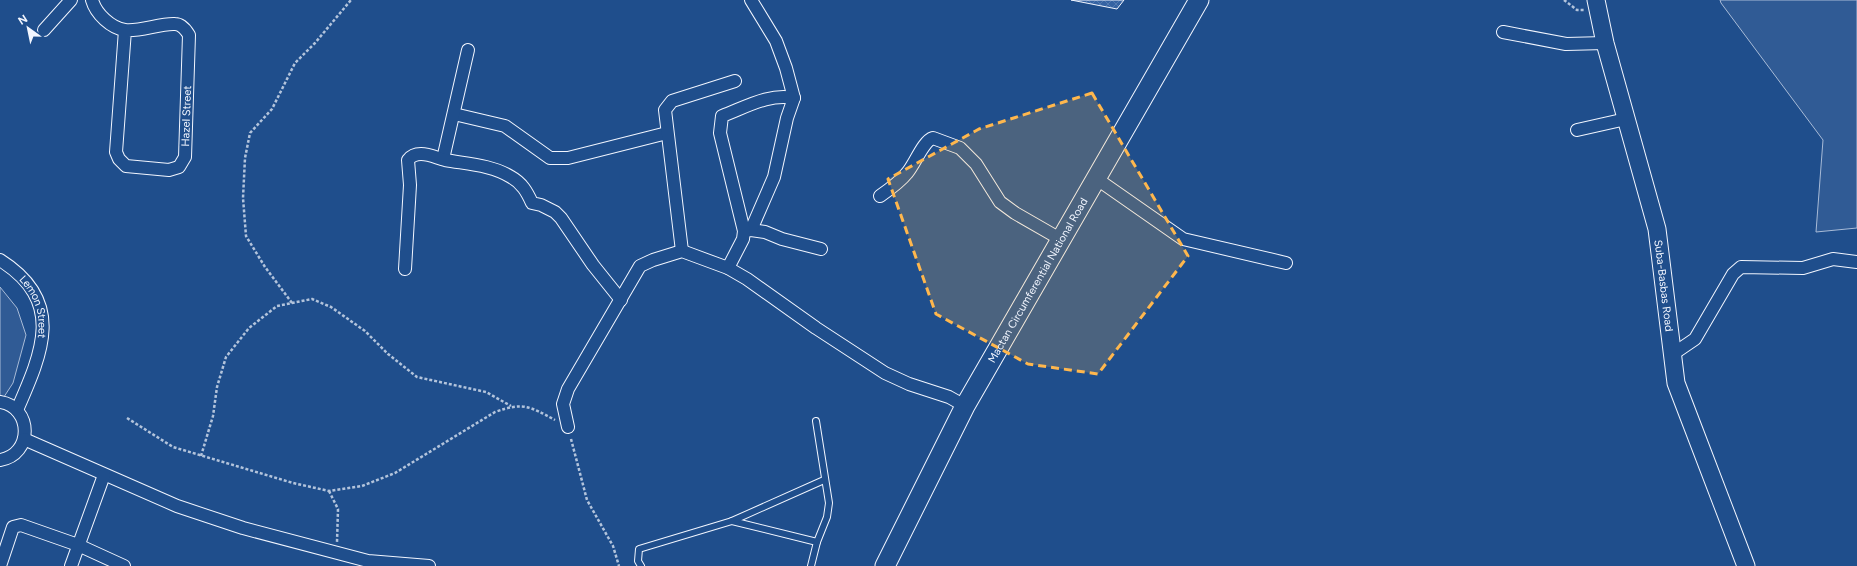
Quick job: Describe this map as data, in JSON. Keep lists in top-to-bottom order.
{
  "streets": {
    "main road": ["Mactan Circumferential National Road"],
    "street": ["Hazel Street", "Suba-Basbas Road", "Lemon Street"]
  },
  "north": "top left"
}
